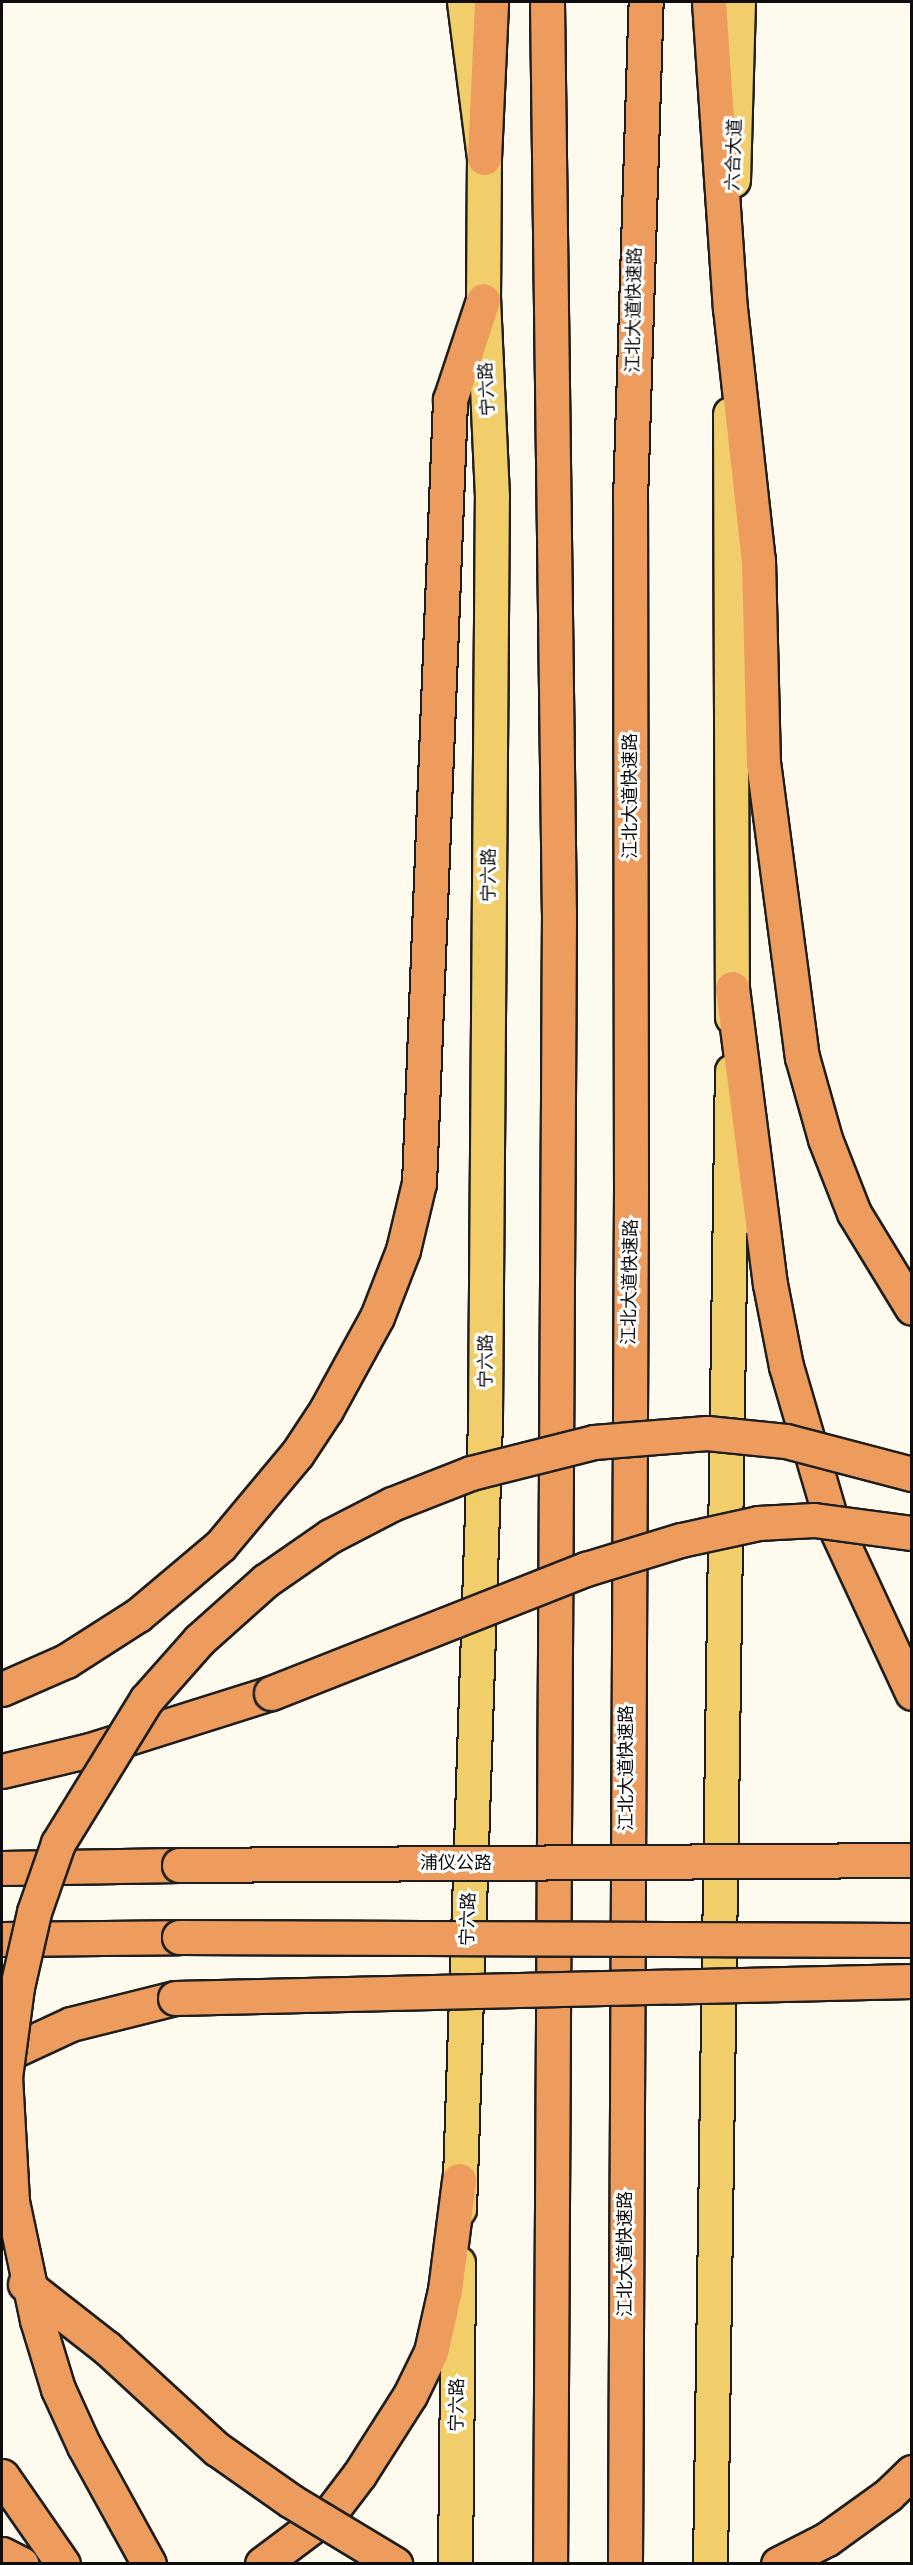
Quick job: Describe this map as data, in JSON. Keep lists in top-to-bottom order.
{
  "streets": {
    "highway": ["江北大道快速路", "浦仪公路"],
    "main road": ["六合大道", "宁六路"]
  }
}
